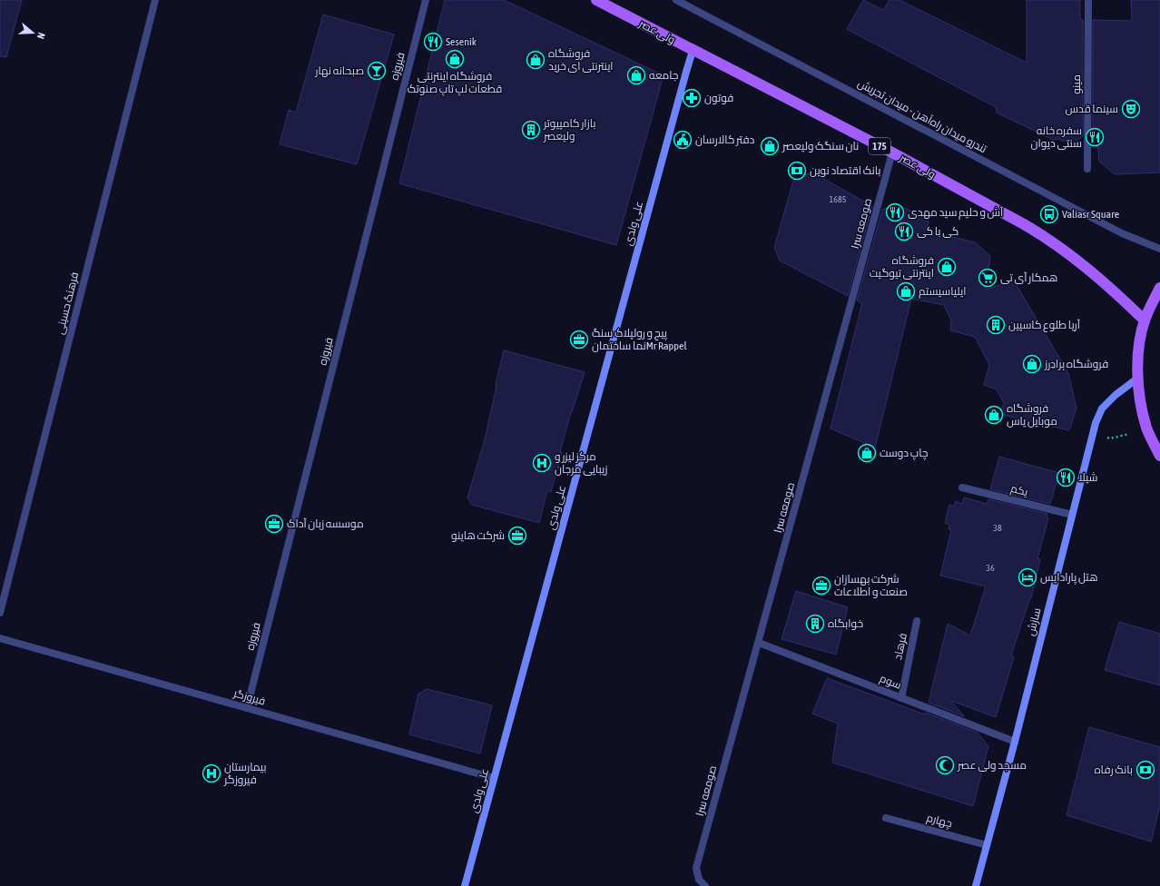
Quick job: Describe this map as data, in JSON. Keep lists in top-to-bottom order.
{
  "streets": {
    "main road": ["ولی عصر", "175"],
    "street": [
      "فیروزه",
      "مینو",
      "تندرو میدان راه‌آهن - میدان تجریش",
      "علی ولدی",
      "صومعه سرا",
      "فرهنگ حسینی",
      "یکم",
      "سازش",
      "فرهاد",
      "سوم",
      "فیروزگر",
      "چهارم"
    ]
  },
  "crossings": [
    ["ولی عصر", "علی ولدی"],
    ["ولی عصر", "صومعه سرا"],
    ["فیروزه", "فیروزگر"],
    ["علی ولدی", "فیروزگر"],
    ["صومعه سرا", "سوم"],
    ["یکم", "سازش"],
    ["سازش", "سوم"],
    ["سازش", "چهارم"],
    ["فرهاد", "سوم"]
  ],
  "places": {
    "restaurant": [
      "Sesenik",
      "سفره خانه سنتی دیوان",
      "آش و حلیم سید مهدی",
      "کی با کی",
      "شیلا"
    ],
    "shop": [
      "فروشگاه اینترنتی قطعات لپ تاپ صنوتک",
      "فروشگاه اینترنتی ای خرید",
      "جامعه",
      "نان سنگک ولیعصر",
      "فروشگاه اینترنتی تیوگیت",
      "ایلیاسیستم",
      "فروشگاه بِرادِرز",
      "فروشگاه موبایل یاس",
      "چاپ دوست"
    ],
    "bar": ["صبحانه نهار"],
    "pharmacy": ["فوتون"],
    "theatre": ["سینما قدس"],
    "building": ["بازار کامپیوتر ولیعصر", "آریا طلوع کاسپین", "خوابگاه"],
    "public building": ["دفتر کالارسان"],
    "bank": ["بانک اقتصاد نوین", "بانک رفاه"],
    "bus stop": ["Valiasr Square"],
    "supermarket": ["همکار آی تی"],
    "office": [
      "پیچ و رولپلاک سنگ نما ساختمانMr Rappel",
      "موسسه زبان آداک",
      "شرکت هاینو",
      "شرکت بهسازان صنعت و اطلاعات"
    ],
    "hospital": ["مرکز لیزر و زیبایی مرجان", "بیمارستان فیروزگر"],
    "hotel": ["هتل پارادایس"],
    "mosque": ["مسجد ولی عصر"]
  },
  "house_numbers": ["1685", "38", "36"],
  "north": "right"
}
